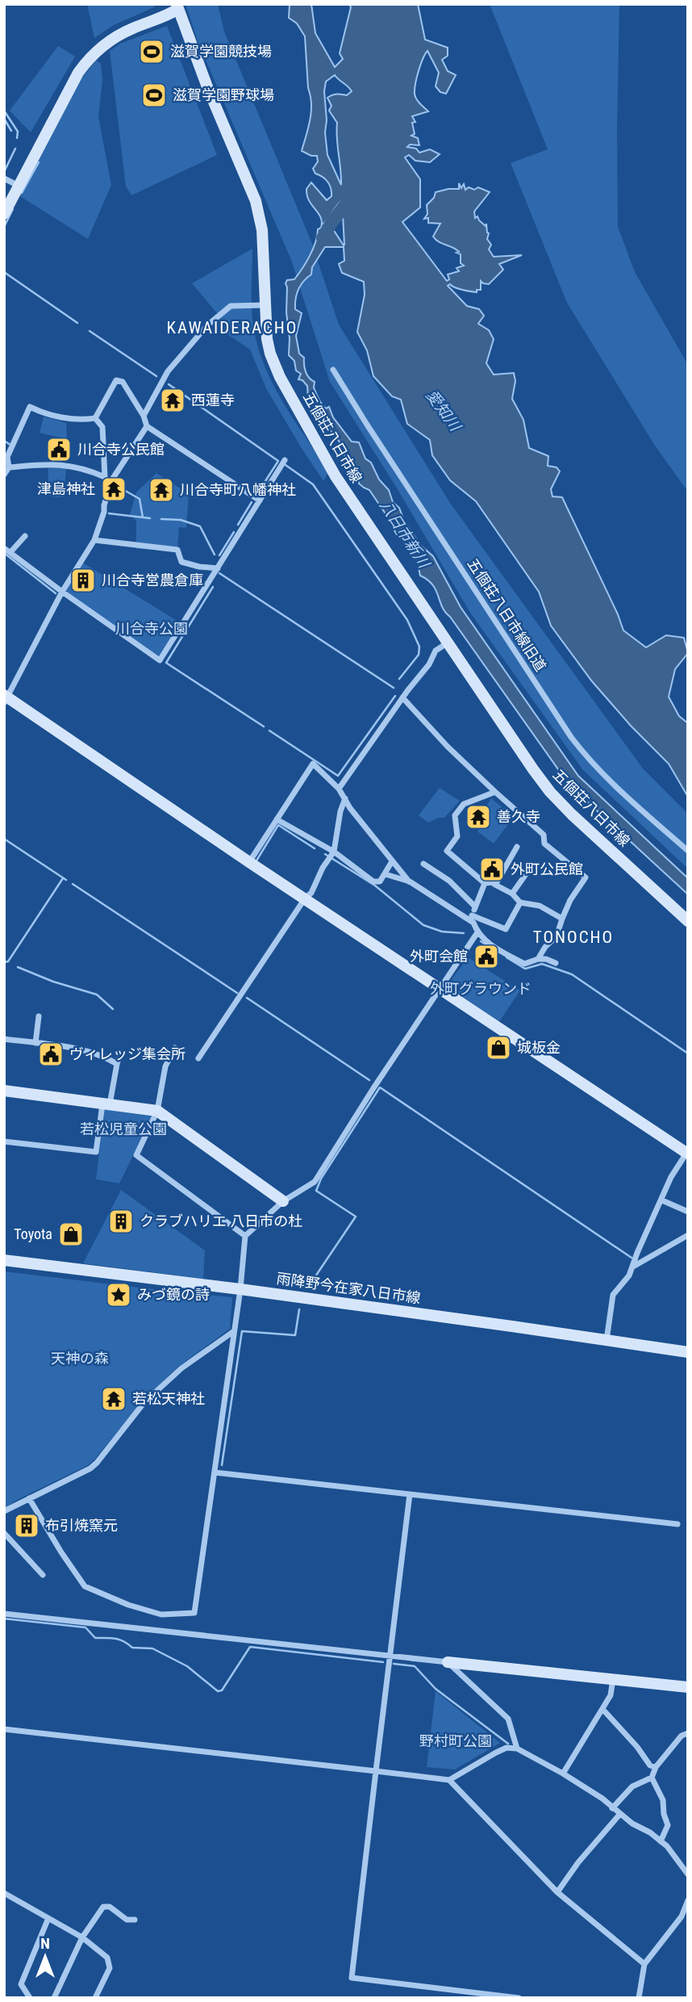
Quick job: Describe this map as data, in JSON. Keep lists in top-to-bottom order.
{
  "streets": {
    "main road": ["五個荘八日市線", "雨降野今在家八日市線"],
    "street": ["五個荘八日市線旧道"]
  },
  "districts": ["KAWAIDERACHO", "TONOCHO"],
  "water": ["愛知川", "八日市新川"],
  "parks": [
    "川合寺公園",
    "外町グラウンド",
    "若松児童公園",
    "天神の森",
    "野村町公園"
  ],
  "places": {
    "sports": ["滋賀学園競技場", "滋賀学園野球場"],
    "temple": [
      "西蓮寺",
      "津島神社",
      "川合寺町八幡神社",
      "善久寺",
      "若松天神社"
    ],
    "public building": [
      "川合寺公民館",
      "外町公民館",
      "外町会館",
      "ヴィレッジ集会所"
    ],
    "building": ["川合寺営農倉庫", "クラブハリエ 八日市の杜", "布引焼窯元"],
    "shop": ["城板金", "Toyota"],
    "place": ["みづ鏡の詩"]
  },
  "north": "top"
}
